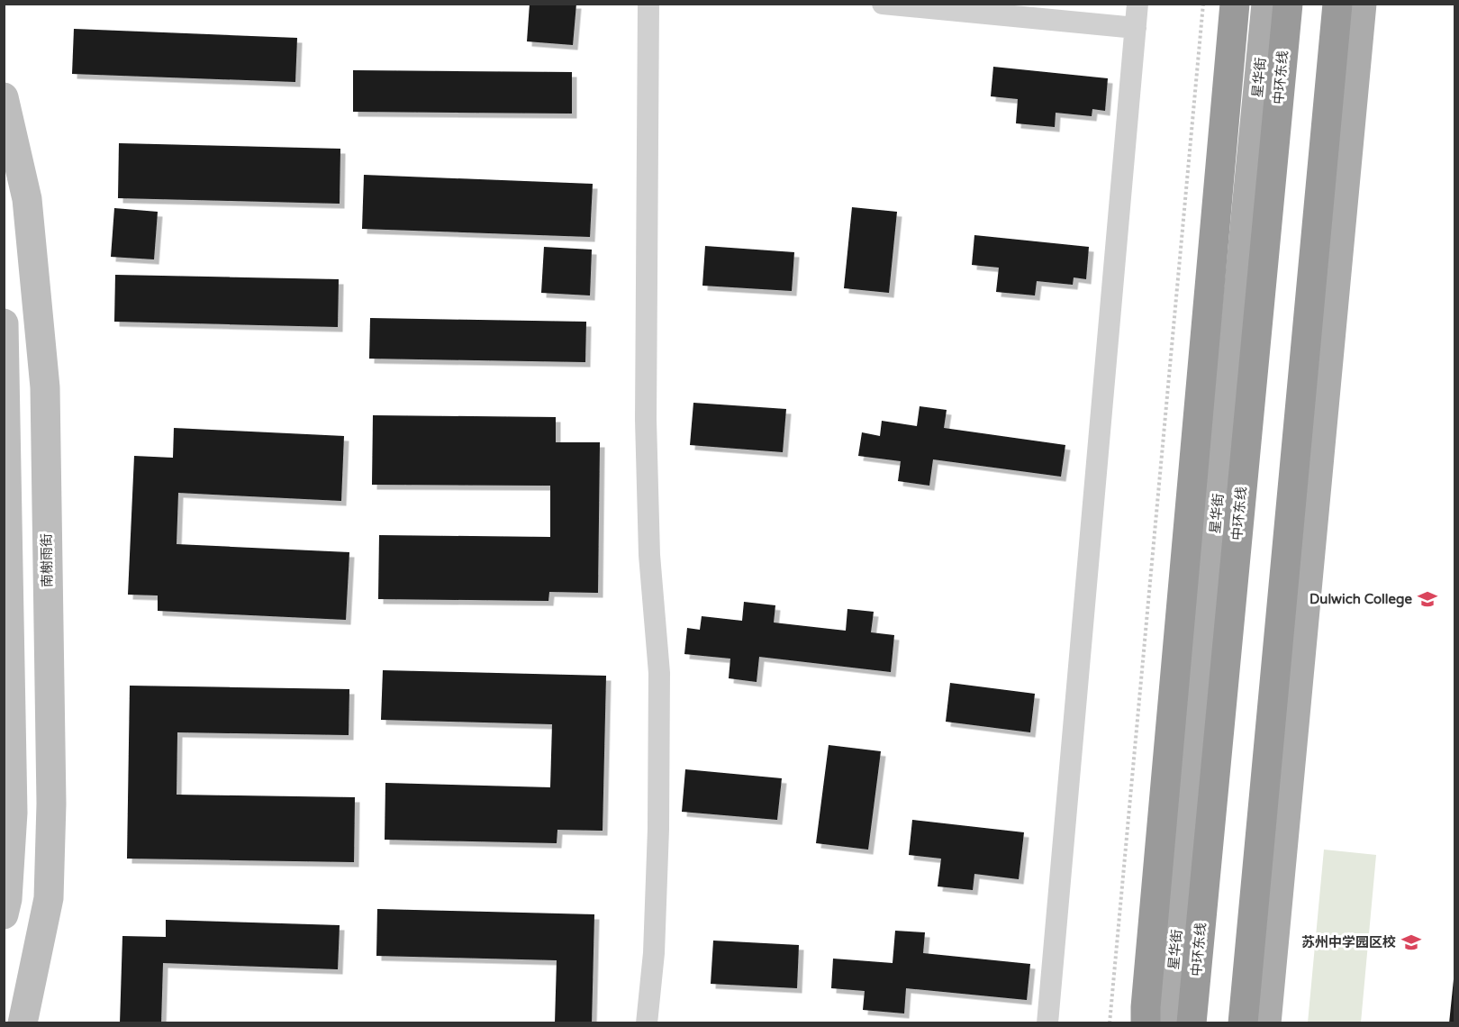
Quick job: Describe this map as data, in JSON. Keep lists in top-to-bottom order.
{
  "streets": {
    "highway": ["中环东线"],
    "main road": ["星华街", "南榭雨街"]
  },
  "places": {
    "school or university": ["Dulwich College", "苏州中学园区校"]
  }
}
